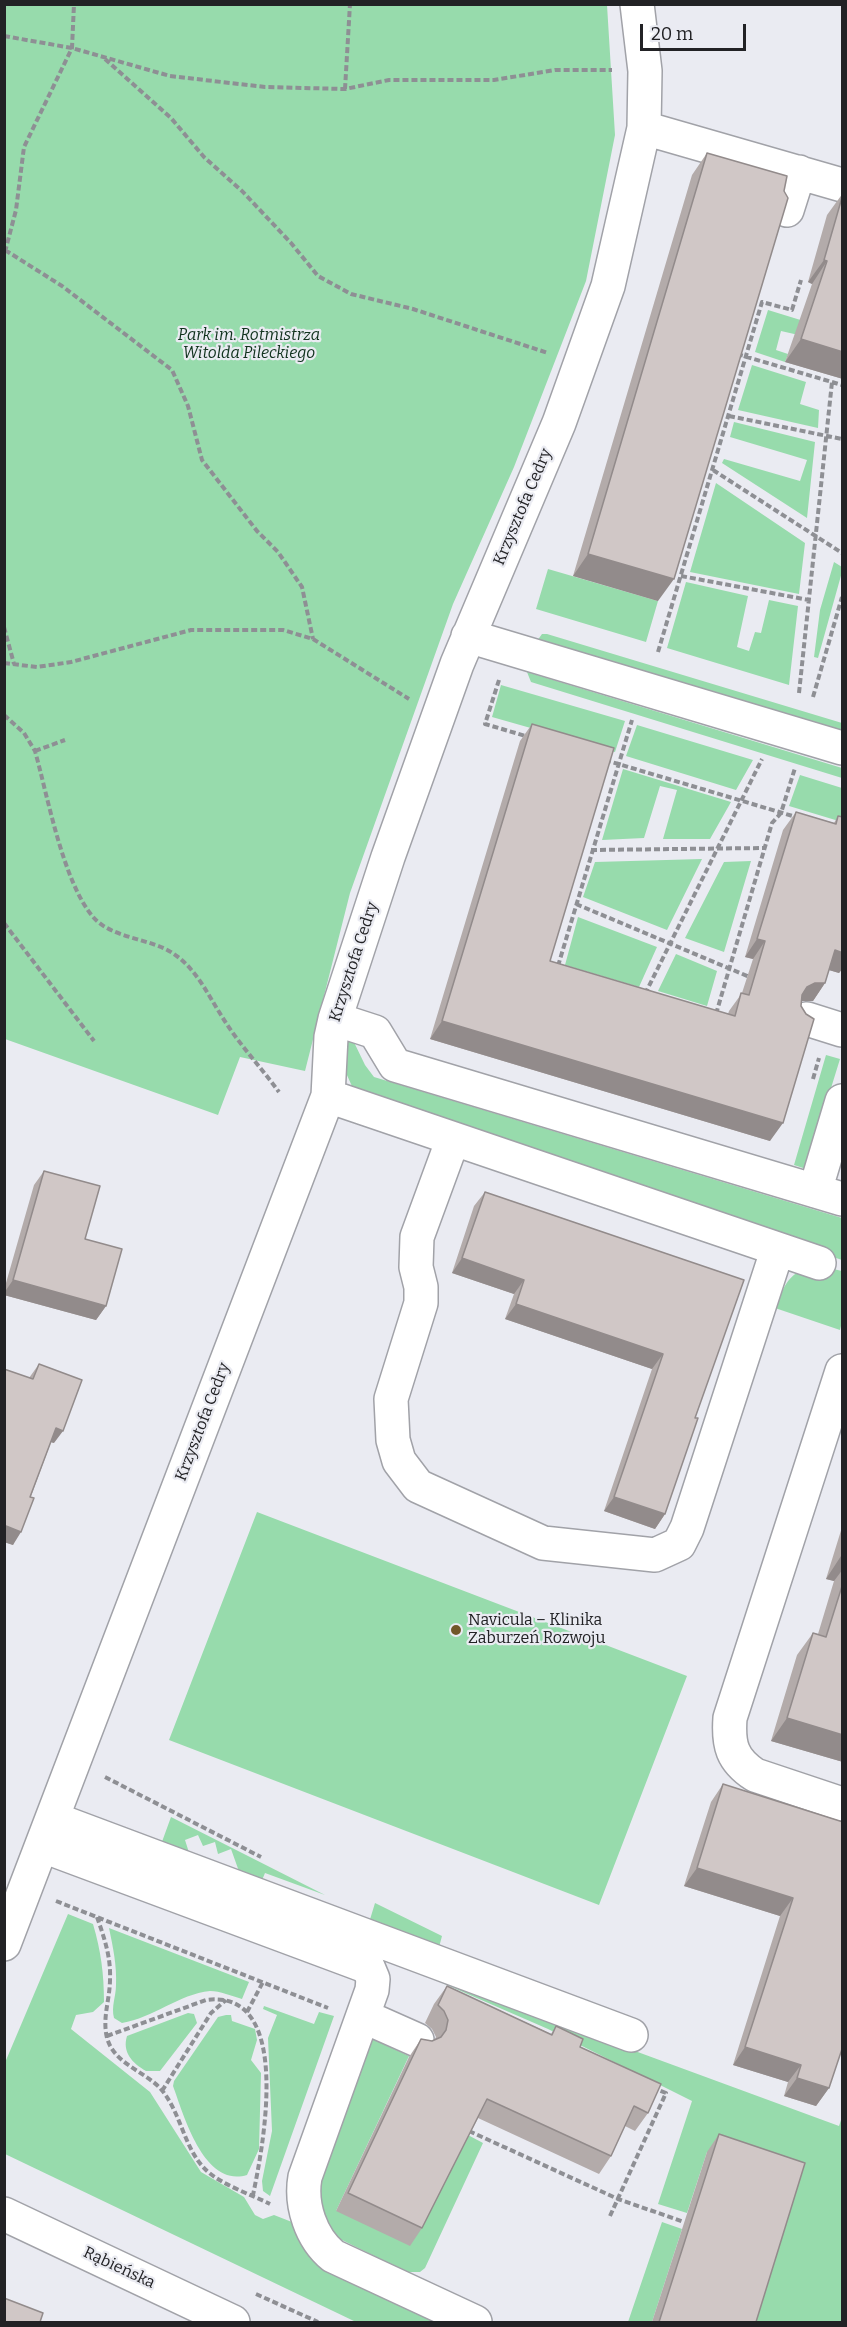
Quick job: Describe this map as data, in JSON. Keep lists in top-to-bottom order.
{
  "streets": {
    "street": ["Krzysztofa Cedry", "Rąbieńska"]
  },
  "parks": ["Park im. Rotmistrza Witolda Pileckiego"],
  "places": ["Navicula – Klinika Zaburzeń Rozwoju"],
  "scale_bar": "20 m"
}
